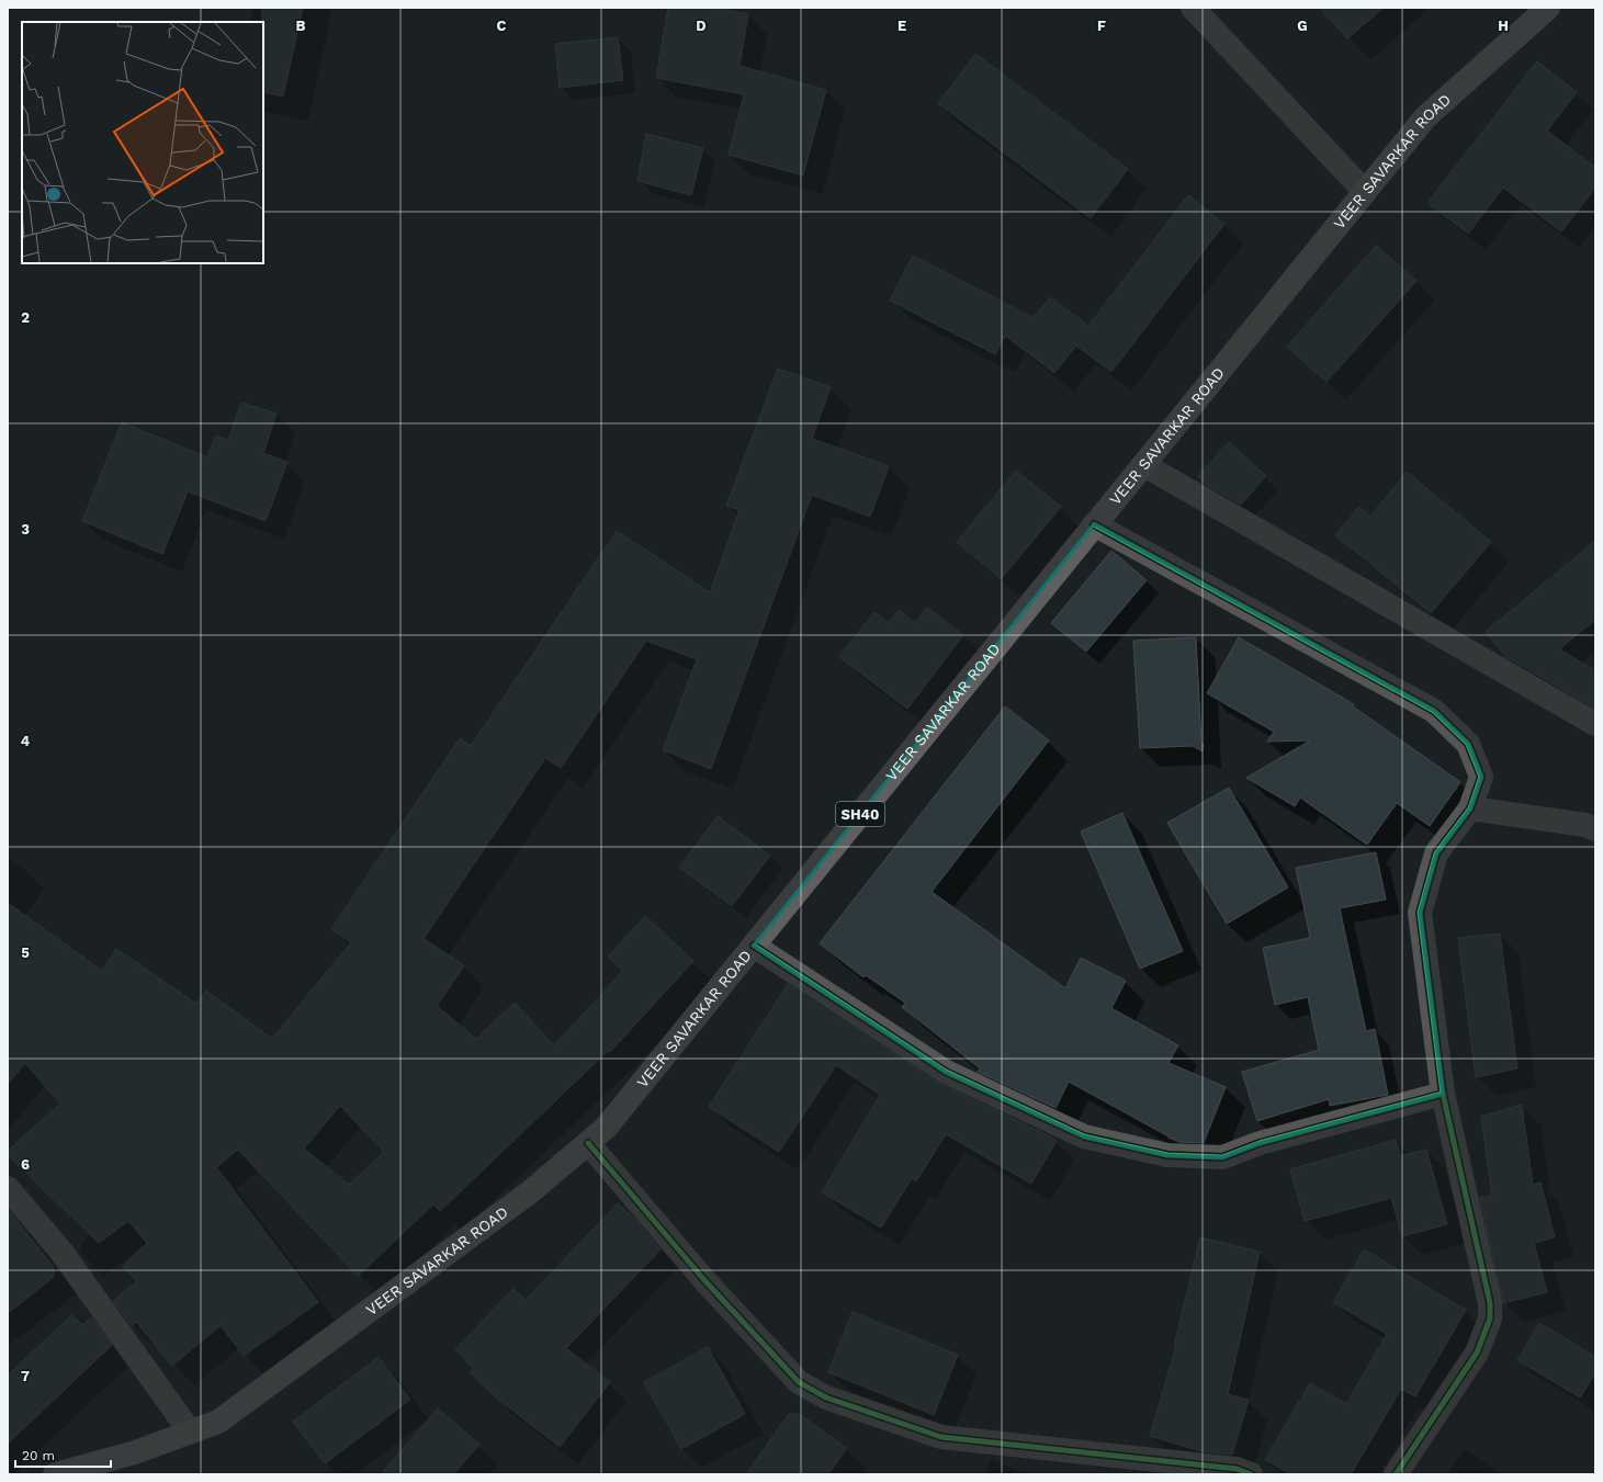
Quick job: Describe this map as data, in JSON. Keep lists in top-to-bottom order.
{
  "streets": {
    "main road": ["VEER SAVARKAR ROAD", "SH40"]
  },
  "scale_bar": "20 m",
  "grid": {
    "columns": [
      "B",
      "C",
      "D",
      "E",
      "F",
      "G",
      "H"
    ],
    "rows": [
      "2",
      "3",
      "4",
      "5",
      "6",
      "7"
    ]
  }
}
